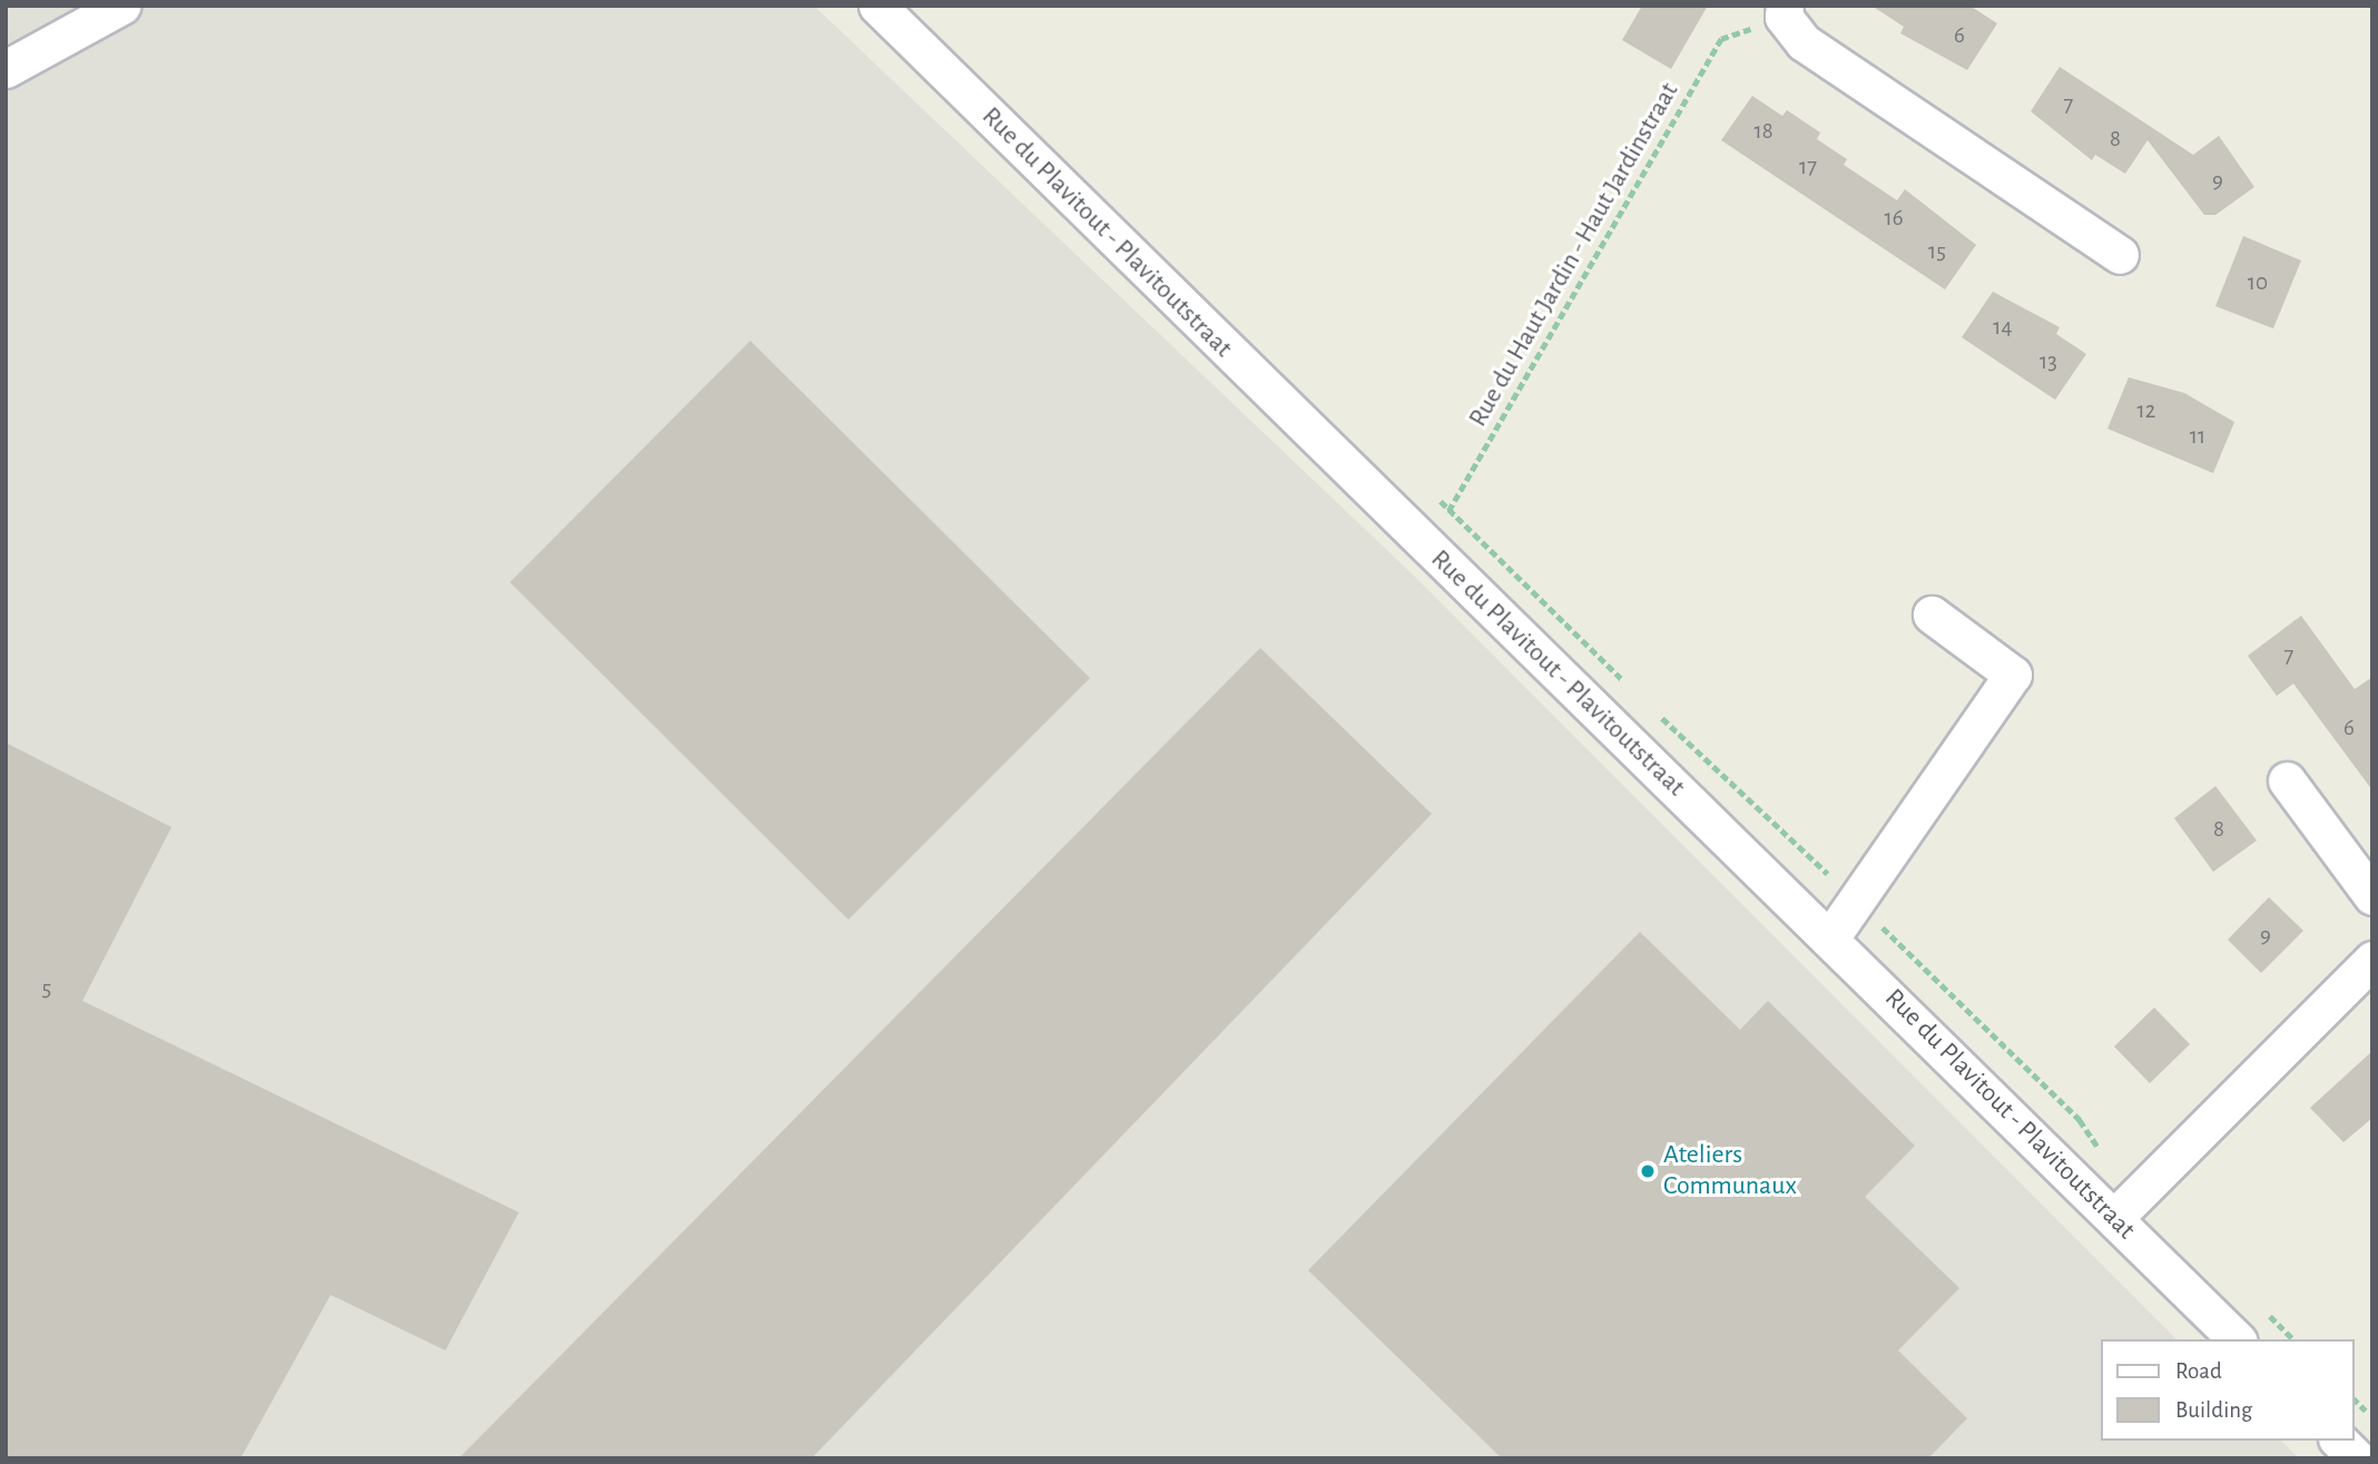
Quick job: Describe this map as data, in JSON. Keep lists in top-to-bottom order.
{
  "streets": {
    "street": ["Rue du Plavitout - Plavitoutstraat"],
    "path": ["Rue du Haut Jardin - Haut Jardinstraat"]
  },
  "crossings": [
    ["Rue du Plavitout - Plavitoutstraat", "Rue du Haut Jardin - Haut Jardinstraat"]
  ],
  "places": ["Ateliers Communaux"],
  "house_numbers": [
    "6",
    "7",
    "18",
    "8",
    "17",
    "9",
    "16",
    "15",
    "10",
    "14",
    "13",
    "12",
    "11",
    "7",
    "6",
    "8",
    "9",
    "5"
  ],
  "legend": ["Road", "Building"]
}
